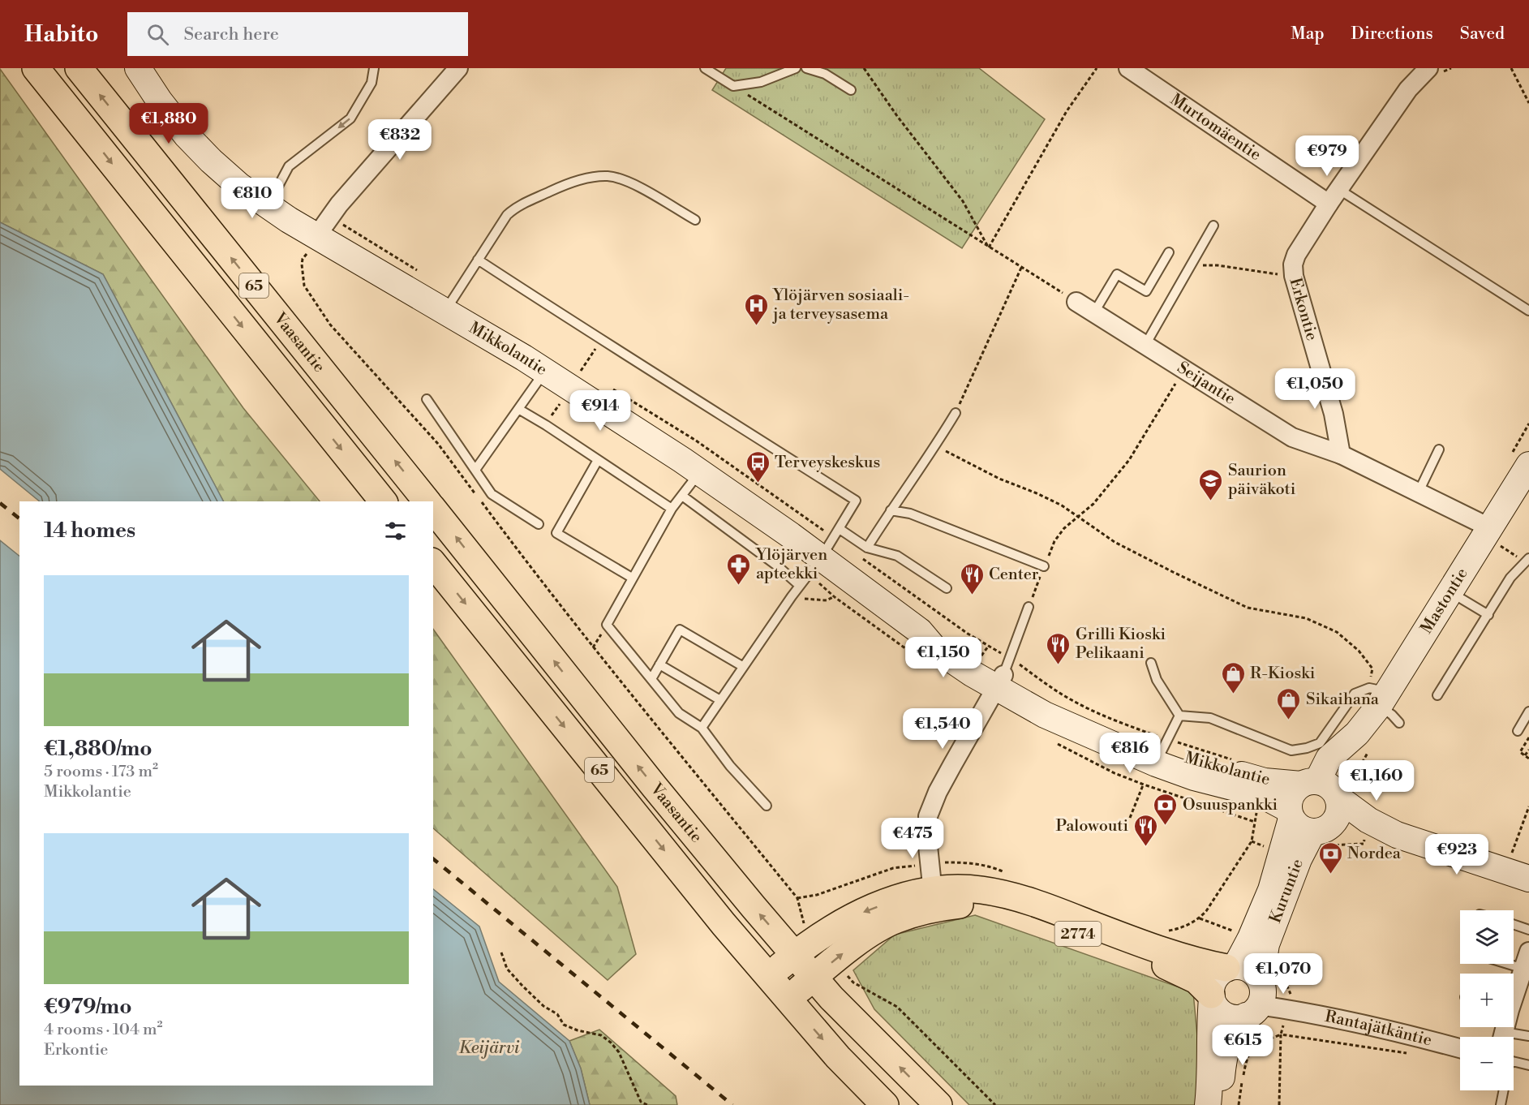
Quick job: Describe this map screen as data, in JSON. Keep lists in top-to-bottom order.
{
  "streets": {
    "highway": ["65", "Vaasantie", "2774"],
    "main road": ["Mikkolantie", "Mastontie", "Kuruntie"],
    "street": [
      "Murtomäentie",
      "Erkontie",
      "Seijantie",
      "Rantajätkäntie"
    ]
  },
  "crossings": [
    ["Murtomäentie", "Erkontie"],
    ["Erkontie", "Seijantie"],
    ["Vaasantie", "2774"],
    ["Mikkolantie", "Mastontie"],
    ["Mikkolantie", "Kuruntie"],
    ["Mastontie", "Kuruntie"],
    ["Kuruntie", "2774"],
    ["Kuruntie", "Rantajätkäntie"],
    ["2774", "Rantajätkäntie"]
  ],
  "water": ["Keijärvi"],
  "places": {
    "hospital": ["Ylöjärven sosiaali- ja terveysasema"],
    "bus stop": ["Terveyskeskus"],
    "school or university": ["Saurion päiväkoti"],
    "pharmacy": ["Ylöjärven apteekki"],
    "restaurant": ["Center", "Grilli Kioski Pelikaani", "Palowouti"],
    "shop": ["R-Kioski", "Sikaihana"],
    "bank": ["Osuuspankki", "Nordea"]
  },
  "page": {
    "header": "Habito",
    "search": "Search here",
    "nav": ["Map", "Directions", "Saved"],
    "price": [
      "€1,880",
      "€832",
      "€979",
      "€810",
      "€1,050",
      "€914",
      "€1,150",
      "€1,540",
      "€816",
      "€1,160",
      "€475",
      "€923",
      "€1,070",
      "€615"
    ],
    "heading": "14 homes",
    "list": [
      {
        "name": "€1,880/mo",
        "note": "5 rooms · 173 m² · Mikkolantie"
      },
      {
        "name": "€979/mo",
        "note": "4 rooms · 104 m² · Erkontie"
      }
    ],
    "map_buttons": ["+", "−"]
  }
}
